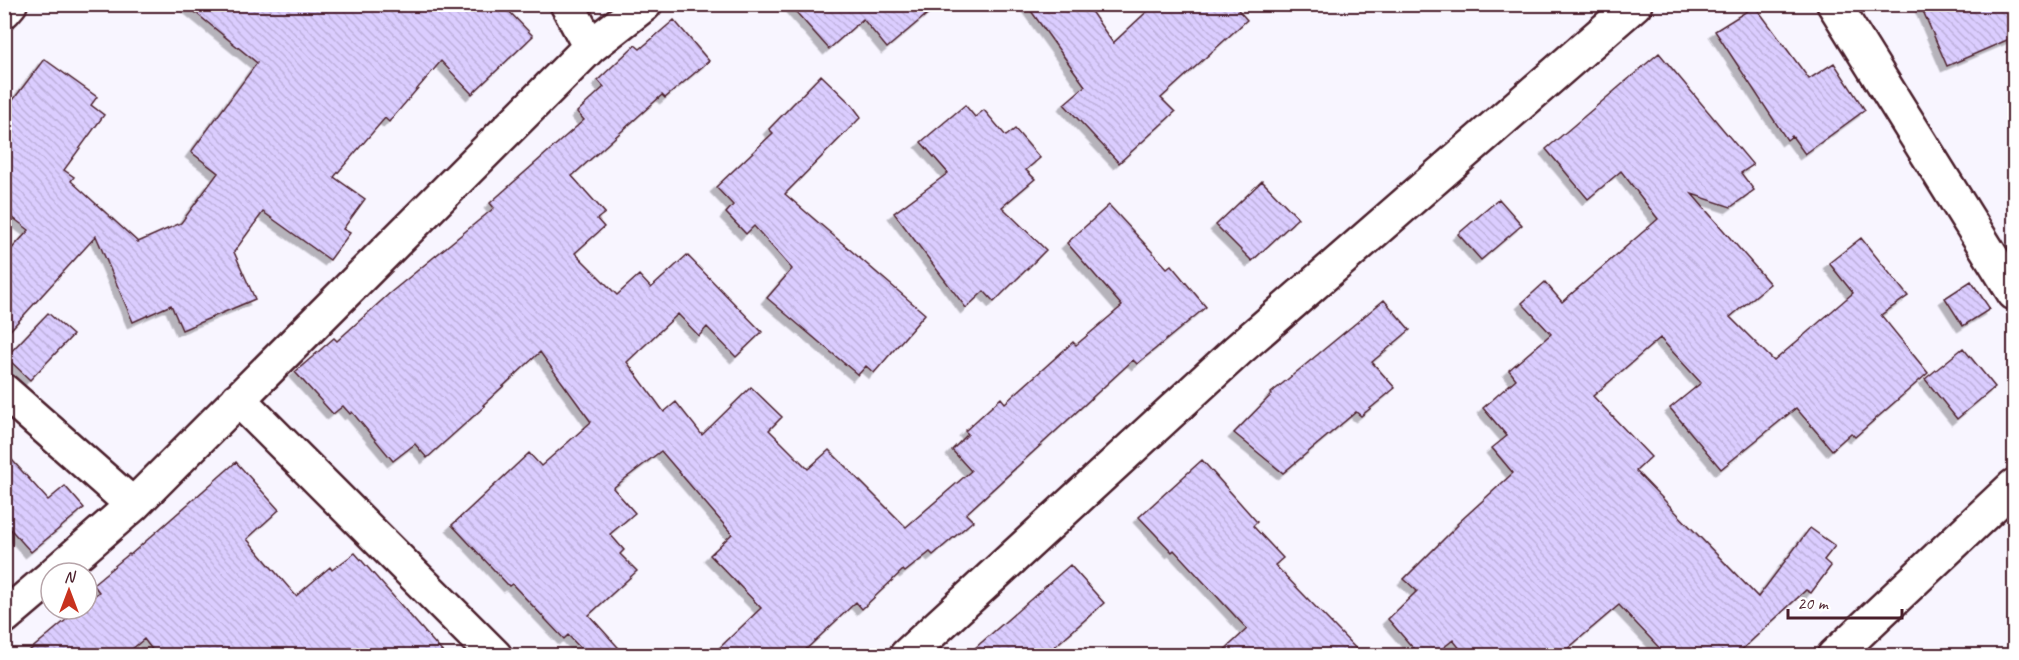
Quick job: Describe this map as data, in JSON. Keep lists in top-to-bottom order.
{
  "scale_bar": "20 m",
  "north": "top"
}
